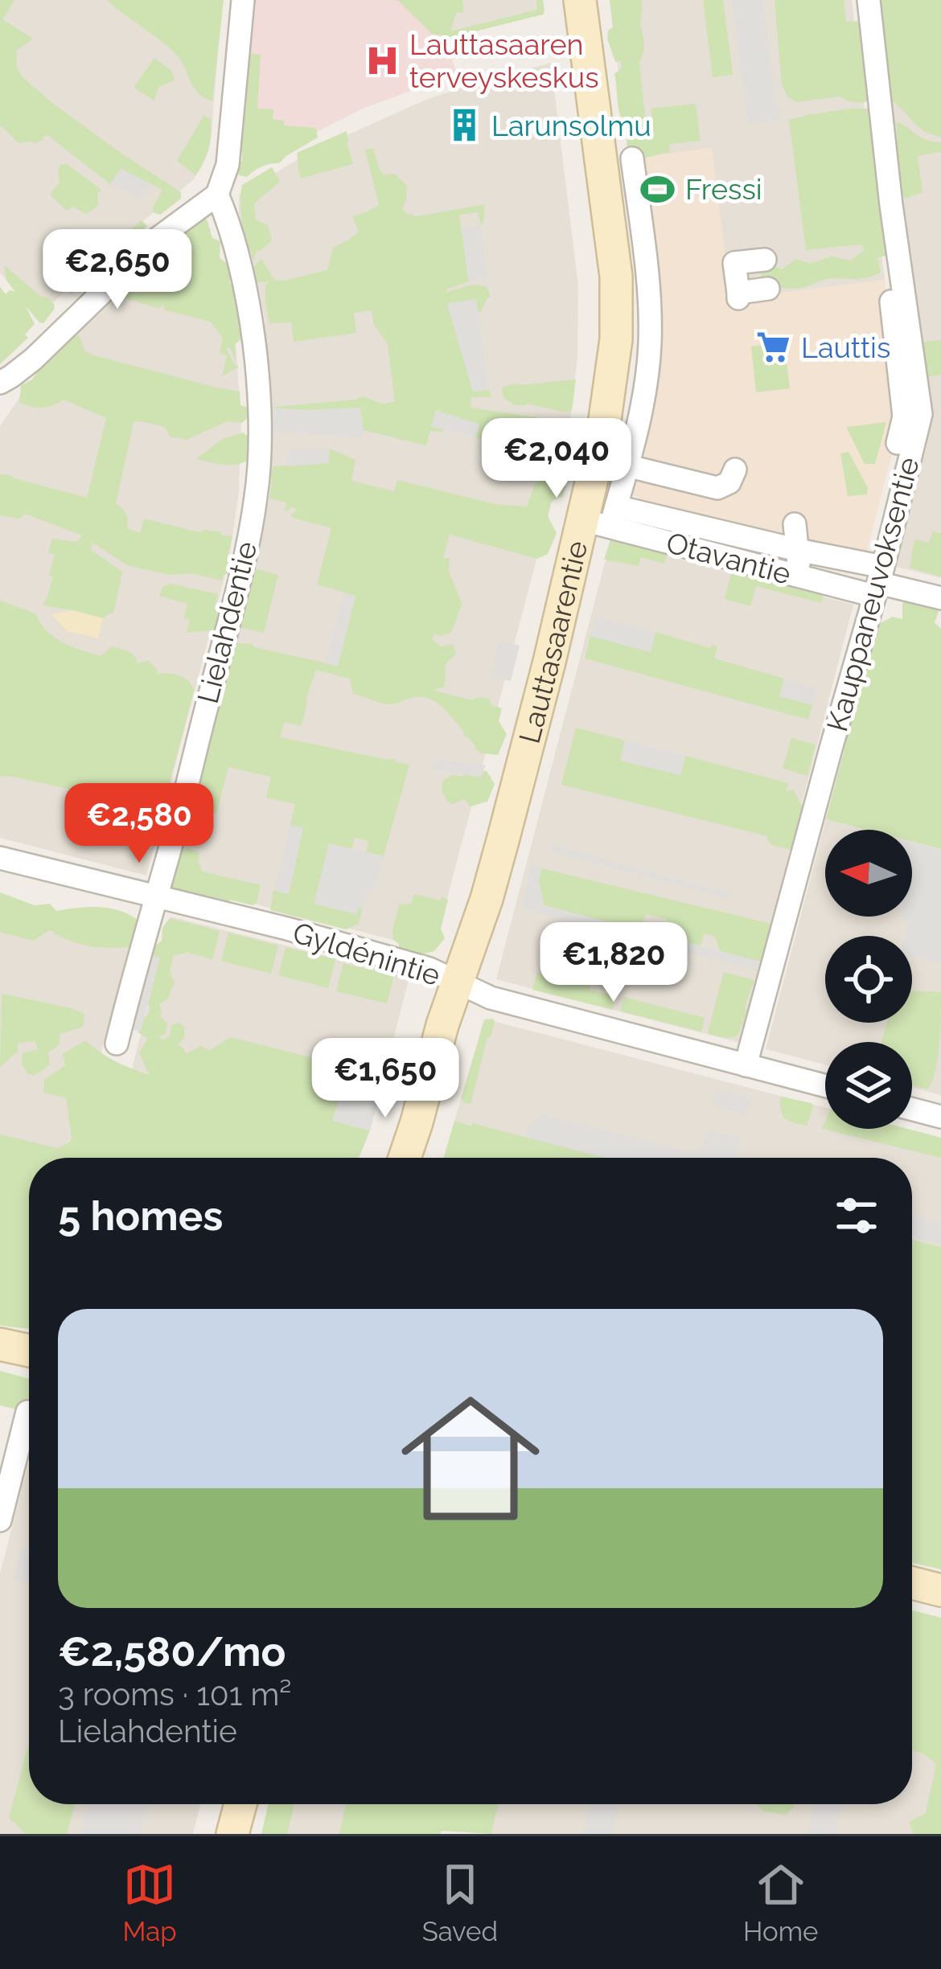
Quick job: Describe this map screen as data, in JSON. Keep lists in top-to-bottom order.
{
  "streets": {
    "main road": ["Lauttasaarentie"],
    "street": [
      "Otavantie",
      "Kauppaneuvoksentie",
      "Lielahdentie",
      "Gyldénintie"
    ]
  },
  "crossings": [
    ["Otavantie", "Kauppaneuvoksentie"],
    ["Otavantie", "Lauttasaarentie"],
    ["Kauppaneuvoksentie", "Gyldénintie"],
    ["Lielahdentie", "Gyldénintie"],
    ["Lauttasaarentie", "Gyldénintie"]
  ],
  "places": {
    "hospital": ["Lauttasaaren terveyskeskus"],
    "building": ["Larunsolmu"],
    "sports": ["Fressi"],
    "supermarket": ["Lauttis"]
  },
  "north": "left",
  "page": {
    "price": [
      "€2,650",
      "€2,040",
      "€2,580",
      "€1,820",
      "€1,650"
    ],
    "heading": "5 homes",
    "list": [
      {
        "name": "€2,580/mo",
        "note": "3 rooms · 101 m² · Lielahdentie"
      }
    ],
    "tabs": ["Map", "Saved", "Home"]
  }
}
